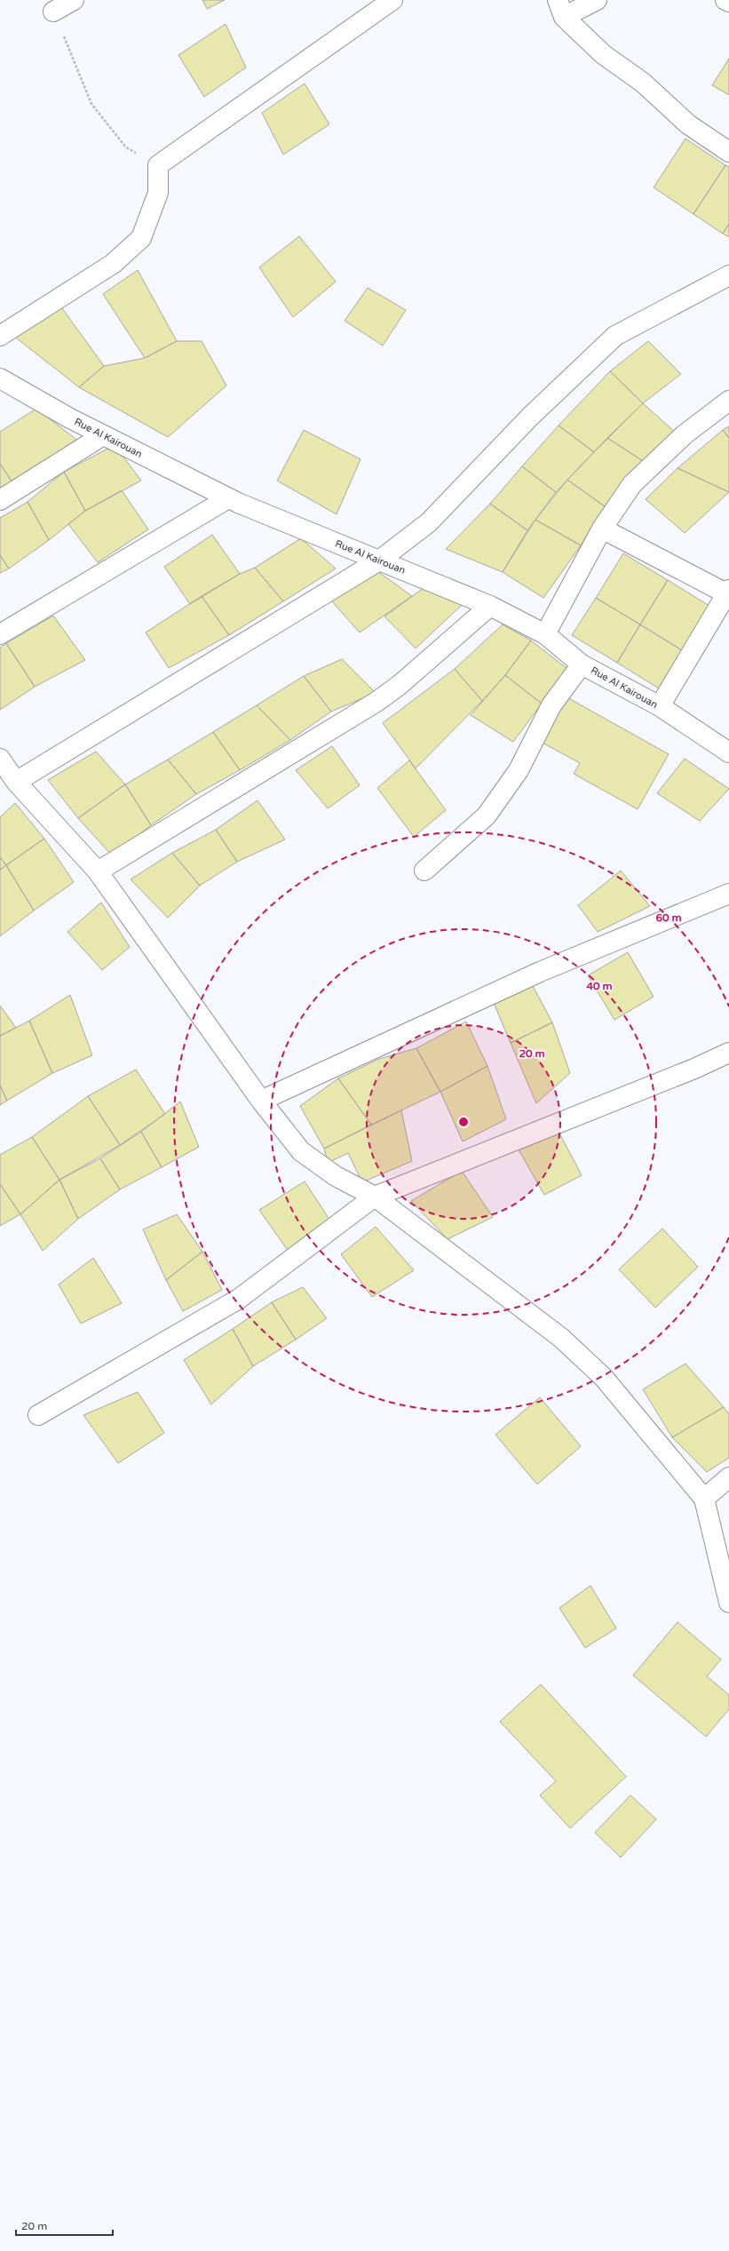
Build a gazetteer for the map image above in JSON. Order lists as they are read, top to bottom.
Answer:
{
  "streets": {
    "street": ["Rue Al Kairouan"]
  },
  "scale_bar": "20 m",
  "rings": ["60 m", "40 m", "20 m"]
}
